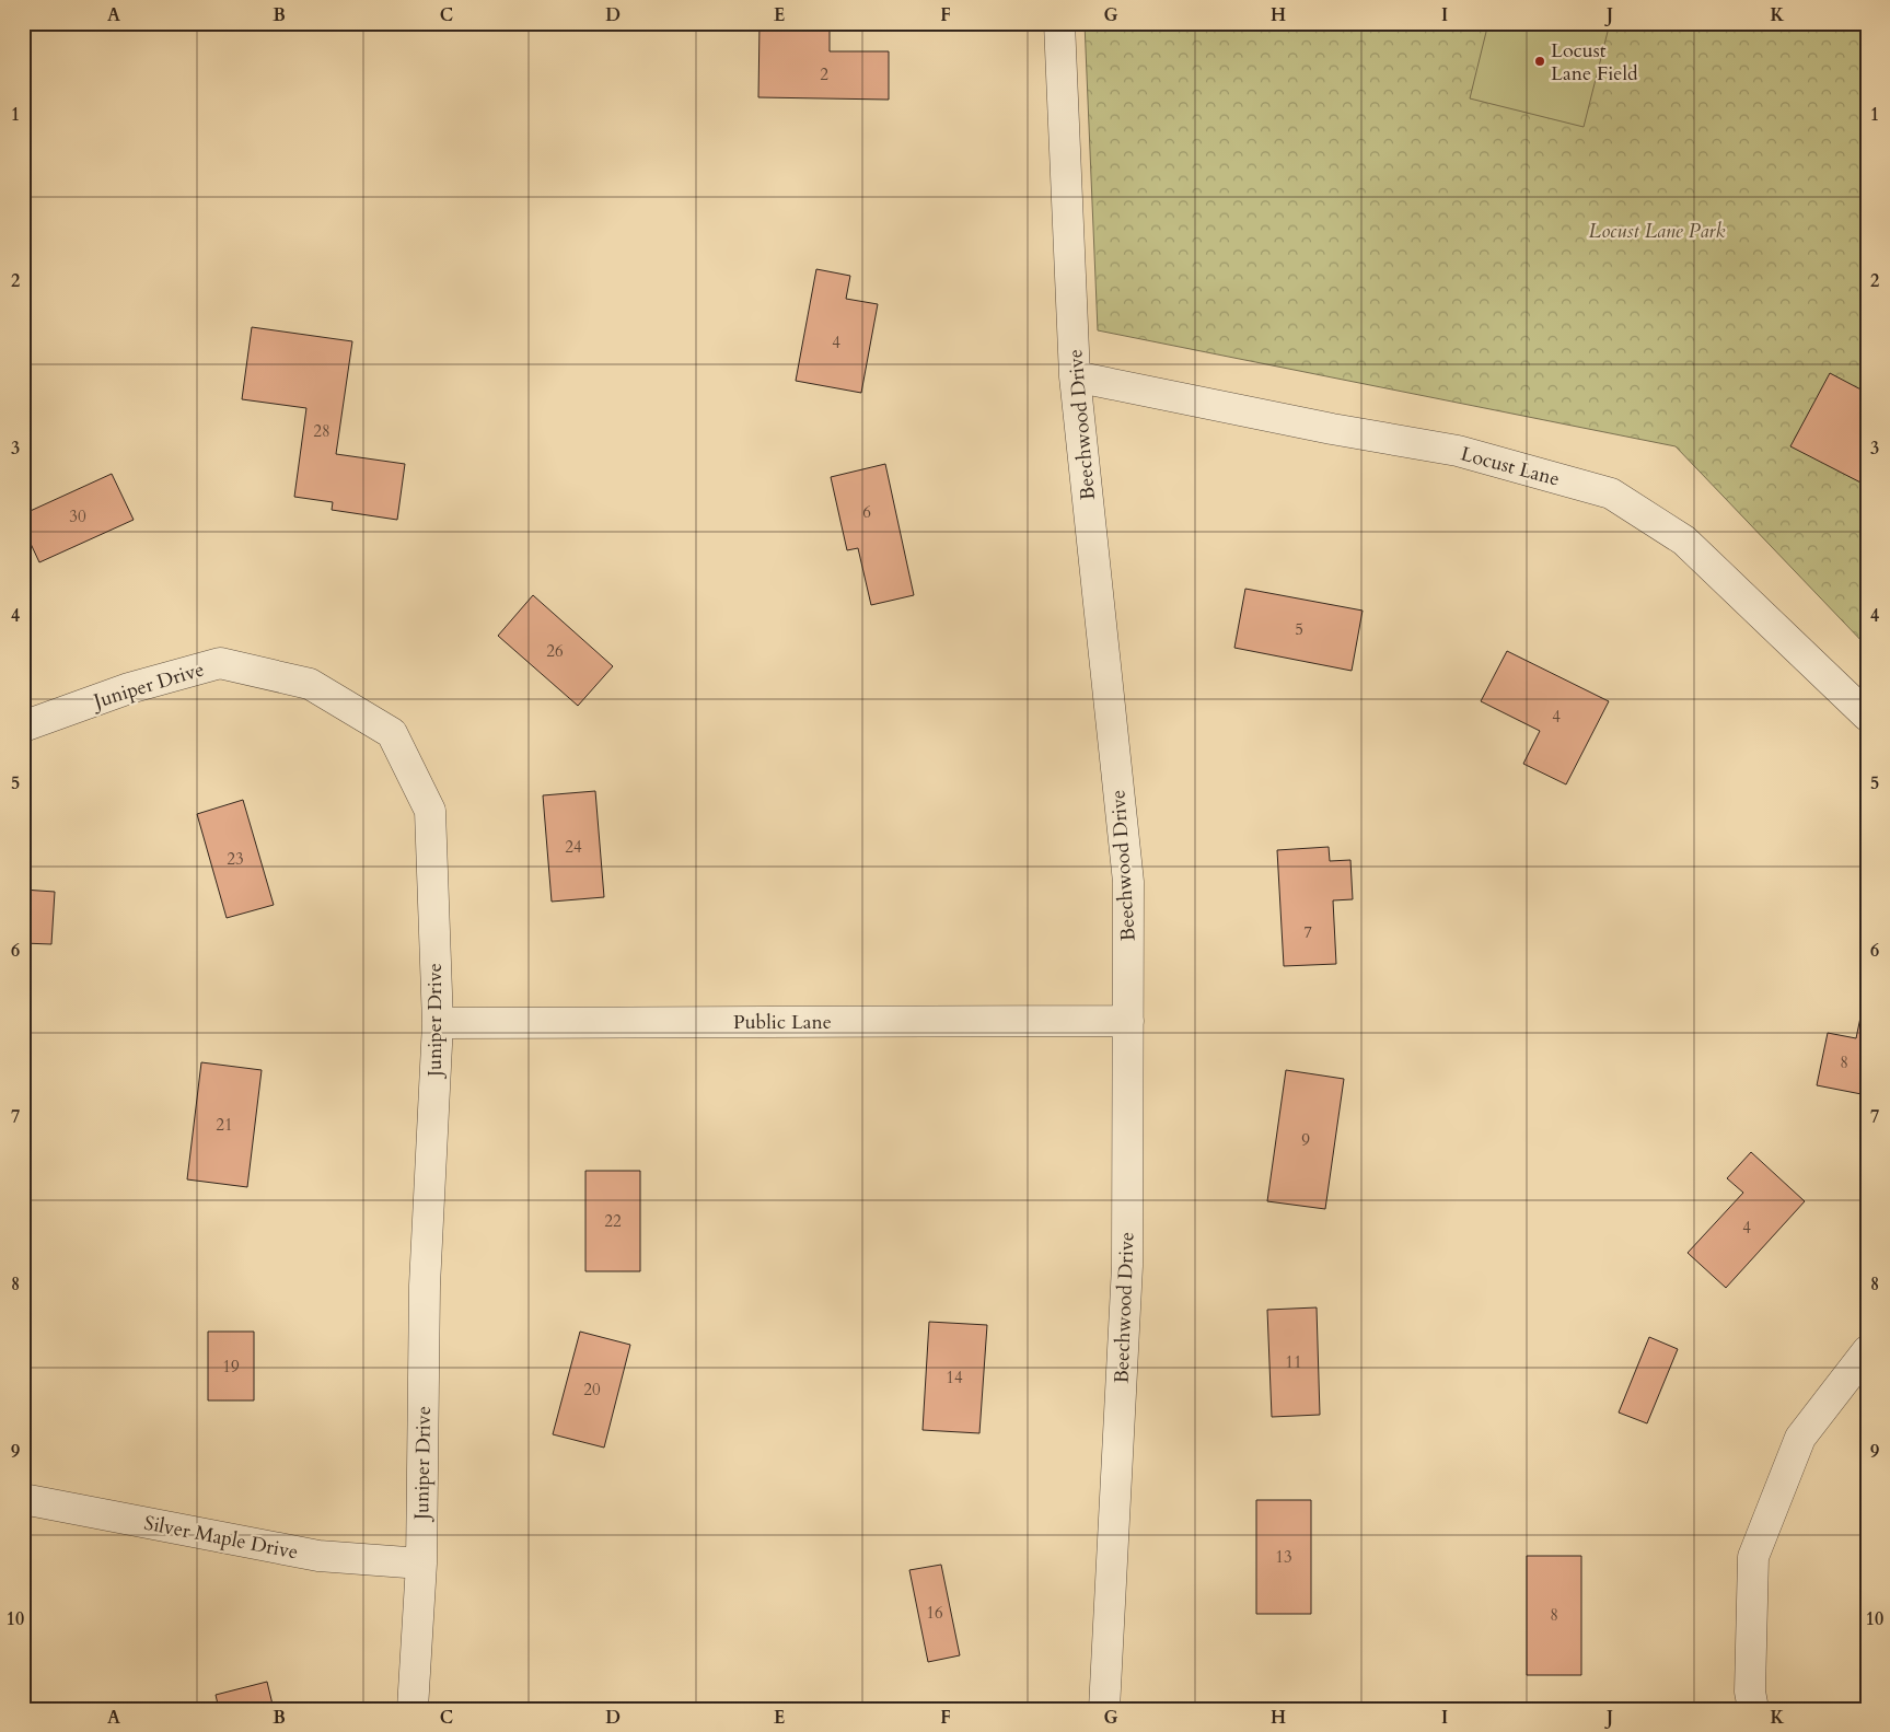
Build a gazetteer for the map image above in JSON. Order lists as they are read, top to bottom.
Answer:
{
  "streets": {
    "street": [
      "Beechwood Drive",
      "Locust Lane",
      "Juniper Drive",
      "Public Lane",
      "Silver Maple Drive"
    ]
  },
  "crossings": [
    ["Beechwood Drive", "Locust Lane"],
    ["Beechwood Drive", "Public Lane"],
    ["Juniper Drive", "Public Lane"],
    ["Juniper Drive", "Silver Maple Drive"]
  ],
  "parks": ["Locust Lane Park"],
  "places": ["Locust Lane Field"],
  "house_numbers": [
    "2",
    "4",
    "28",
    "6",
    "30",
    "5",
    "26",
    "4",
    "24",
    "23",
    "7",
    "8",
    "21",
    "9",
    "22",
    "4",
    "11",
    "19",
    "14",
    "20",
    "13",
    "16",
    "8"
  ],
  "grid": {
    "columns": [
      "A",
      "B",
      "C",
      "D",
      "E",
      "F",
      "G",
      "H",
      "I",
      "J",
      "K"
    ],
    "rows": [
      "1",
      "2",
      "3",
      "4",
      "5",
      "6",
      "7",
      "8",
      "9",
      "10"
    ]
  }
}
